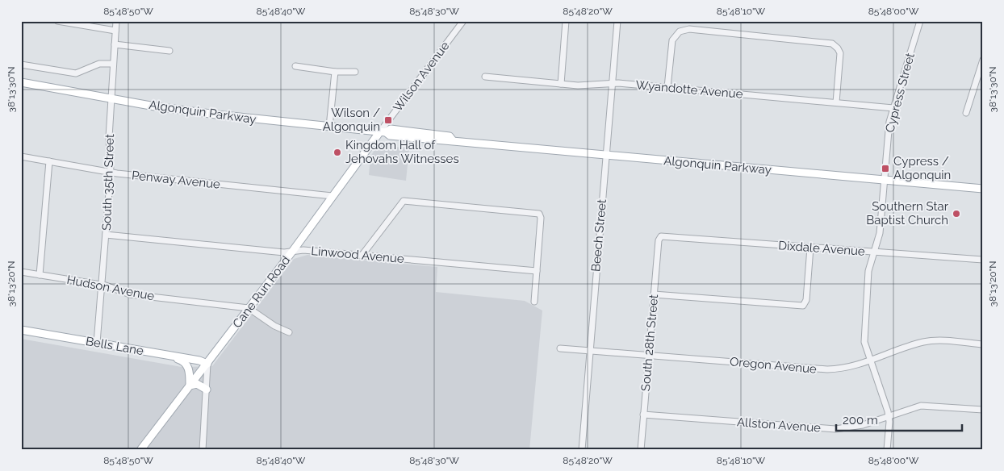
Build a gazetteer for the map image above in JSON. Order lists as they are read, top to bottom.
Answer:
{
  "streets": {
    "main road": ["Algonquin Parkway", "Cane Run Road", "Bells Lane"],
    "street": [
      "Wilson Avenue",
      "Wyandotte Avenue",
      "Cypress Street",
      "Penway Avenue",
      "South 35th Street",
      "Beech Street",
      "Dixdale Avenue",
      "Linwood Avenue",
      "Hudson Avenue",
      "South 28th Street",
      "Oregon Avenue",
      "Allston Avenue"
    ]
  },
  "crossings": [
    ["Wilson Avenue", "Algonquin Parkway"],
    ["Wilson Avenue", "Cane Run Road"],
    ["Wyandotte Avenue", "Cypress Street"],
    ["Wyandotte Avenue", "Beech Street"],
    ["Cypress Street", "Algonquin Parkway"],
    ["Cypress Street", "Dixdale Avenue"],
    ["Cypress Street", "Oregon Avenue"],
    ["Cypress Street", "Allston Avenue"],
    ["Algonquin Parkway", "South 35th Street"],
    ["Algonquin Parkway", "Beech Street"],
    ["Algonquin Parkway", "Cane Run Road"],
    ["Penway Avenue", "South 35th Street"],
    ["Penway Avenue", "Cane Run Road"],
    ["South 35th Street", "Linwood Avenue"],
    ["South 35th Street", "Hudson Avenue"],
    ["South 35th Street", "Bells Lane"],
    ["Beech Street", "Oregon Avenue"],
    ["Dixdale Avenue", "South 28th Street"],
    ["Linwood Avenue", "Cane Run Road"],
    ["Hudson Avenue", "Cane Run Road"],
    ["Cane Run Road", "Bells Lane"],
    ["South 28th Street", "Oregon Avenue"],
    ["South 28th Street", "Allston Avenue"]
  ],
  "places": {
    "transit": ["Wilson / Algonquin", "Cypress / Algonquin"],
    "other": ["Kingdom Hall of Jehovahs Witnesses", "Southern Star Baptist Church"]
  },
  "scale_bar": "200 m",
  "coordinates": [
    "85°48'50\"W",
    "85°48'40\"W",
    "85°48'30\"W",
    "85°48'20\"W",
    "85°48'10\"W",
    "85°48'00\"W",
    "38°13'30\"N",
    "38°13'20\"N"
  ]
}
